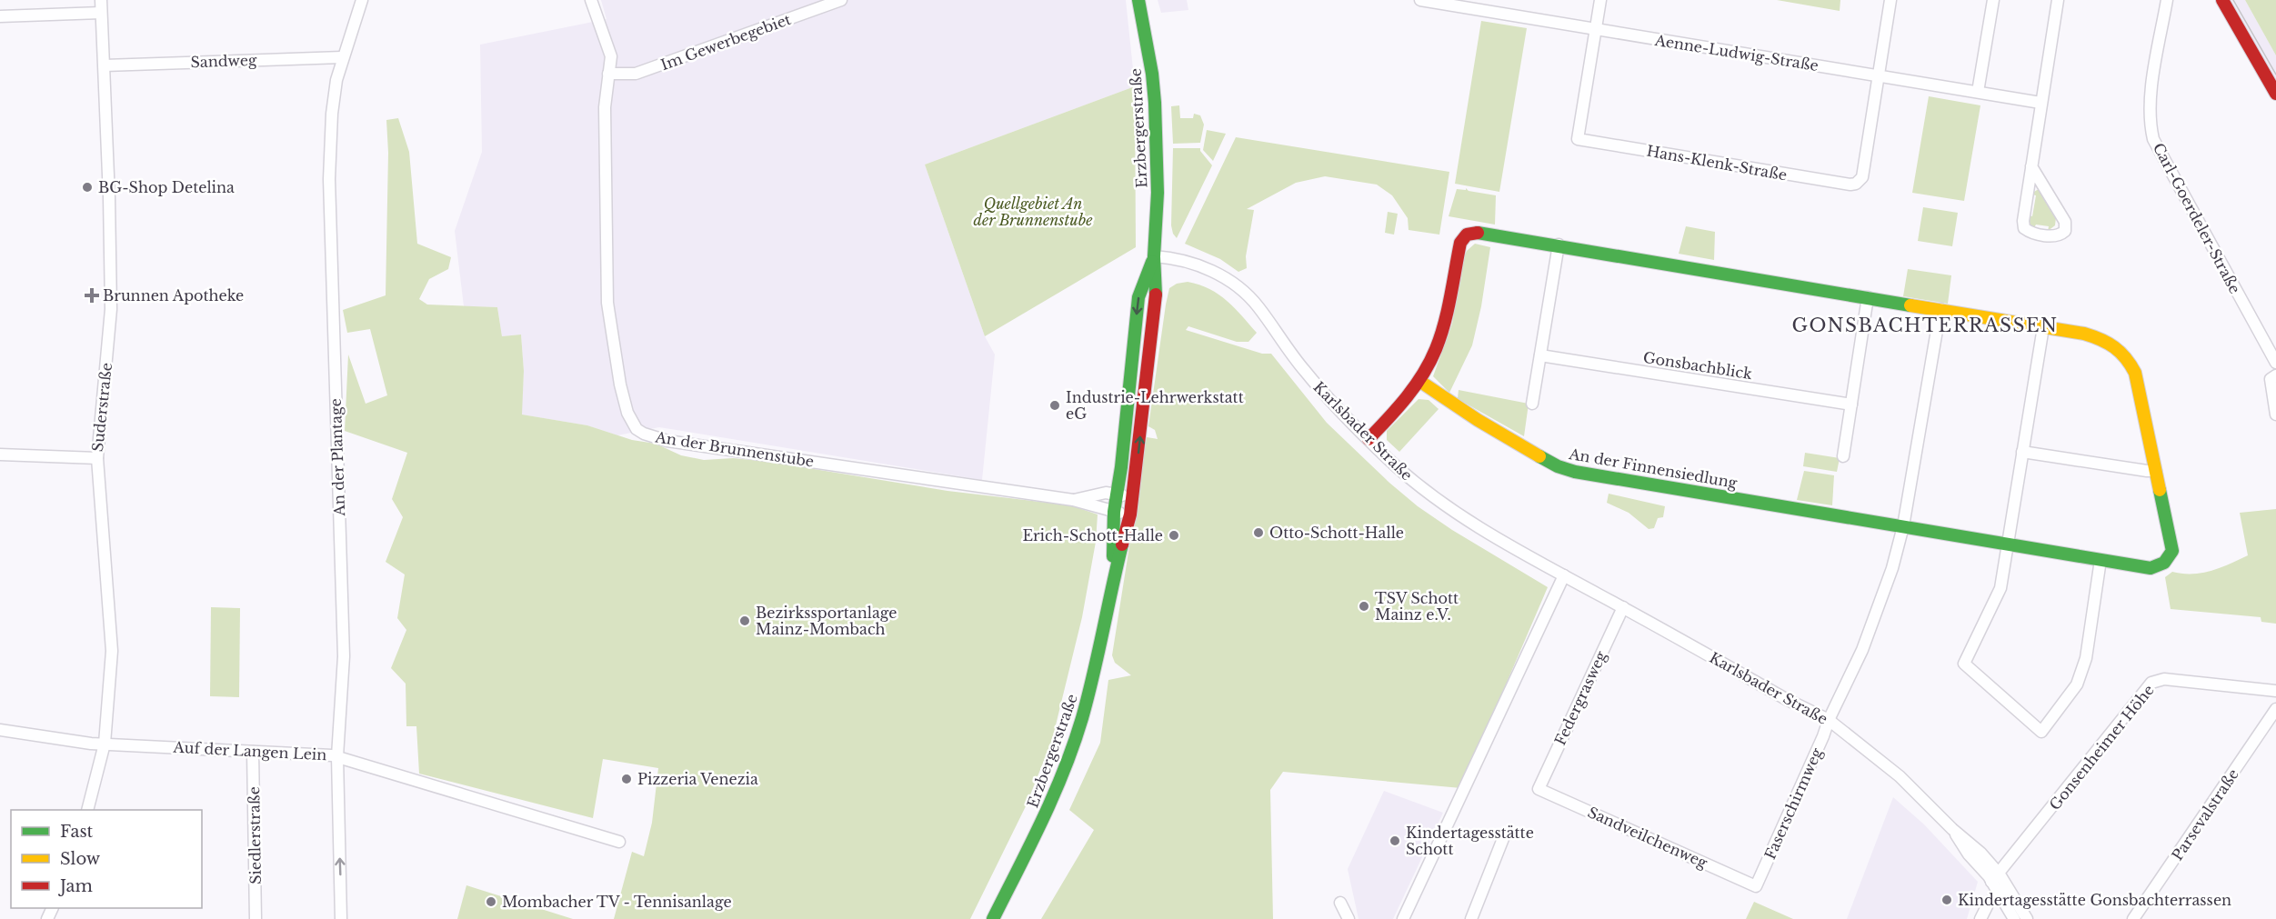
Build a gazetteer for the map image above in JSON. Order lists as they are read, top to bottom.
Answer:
{
  "streets": {
    "street": [
      "Im Gewerbegebiet",
      "Aenne-Ludwig-Straße",
      "Sandweg",
      "Erzbergerstraße",
      "Hans-Klenk-Straße",
      "Carl-Goerdeler-Straße",
      "Gonsbachblick",
      "Suderstraße",
      "Karlsbader Straße",
      "An der Brunnenstube",
      "An der Plantage",
      "An der Finnensiedlung",
      "Federgrasweg",
      "Gonsenheimer Höhe",
      "Auf der Langen Lein",
      "Faserschirmweg",
      "Parsevalstraße",
      "Siedlerstraße",
      "Sandveilchenweg"
    ]
  },
  "crossings": [
    ["Im Gewerbegebiet", "An der Brunnenstube"],
    ["Aenne-Ludwig-Straße", "Hans-Klenk-Straße"],
    ["Sandweg", "Suderstraße"],
    ["Sandweg", "An der Plantage"],
    ["Erzbergerstraße", "Karlsbader Straße"],
    ["Erzbergerstraße", "An der Brunnenstube"],
    ["Suderstraße", "Auf der Langen Lein"],
    ["Karlsbader Straße", "Federgrasweg"],
    ["Karlsbader Straße", "Gonsenheimer Höhe"],
    ["Karlsbader Straße", "Faserschirmweg"],
    ["An der Plantage", "Auf der Langen Lein"],
    ["An der Finnensiedlung", "Faserschirmweg"],
    ["Federgrasweg", "Sandveilchenweg"],
    ["Auf der Langen Lein", "Siedlerstraße"],
    ["Faserschirmweg", "Sandveilchenweg"]
  ],
  "districts": ["GONSBACHTERRASSEN"],
  "parks": ["Quellgebiet An der Brunnenstube"],
  "places": {
    "other": [
      "BG-Shop Detelina",
      "Industrie-Lehrwerkstatt eG",
      "Otto-Schott-Halle",
      "Erich-Schott-Halle",
      "TSV Schott Mainz e.V.",
      "Bezirkssportanlage Mainz-Mombach",
      "Pizzeria Venezia",
      "Kindertagesstätte Schott",
      "Kindertagesstätte Gonsbachterrassen",
      "Mombacher TV - Tennisanlage"
    ],
    "health": ["Brunnen Apotheke"]
  },
  "legend": ["Fast", "Slow", "Jam"]
}
